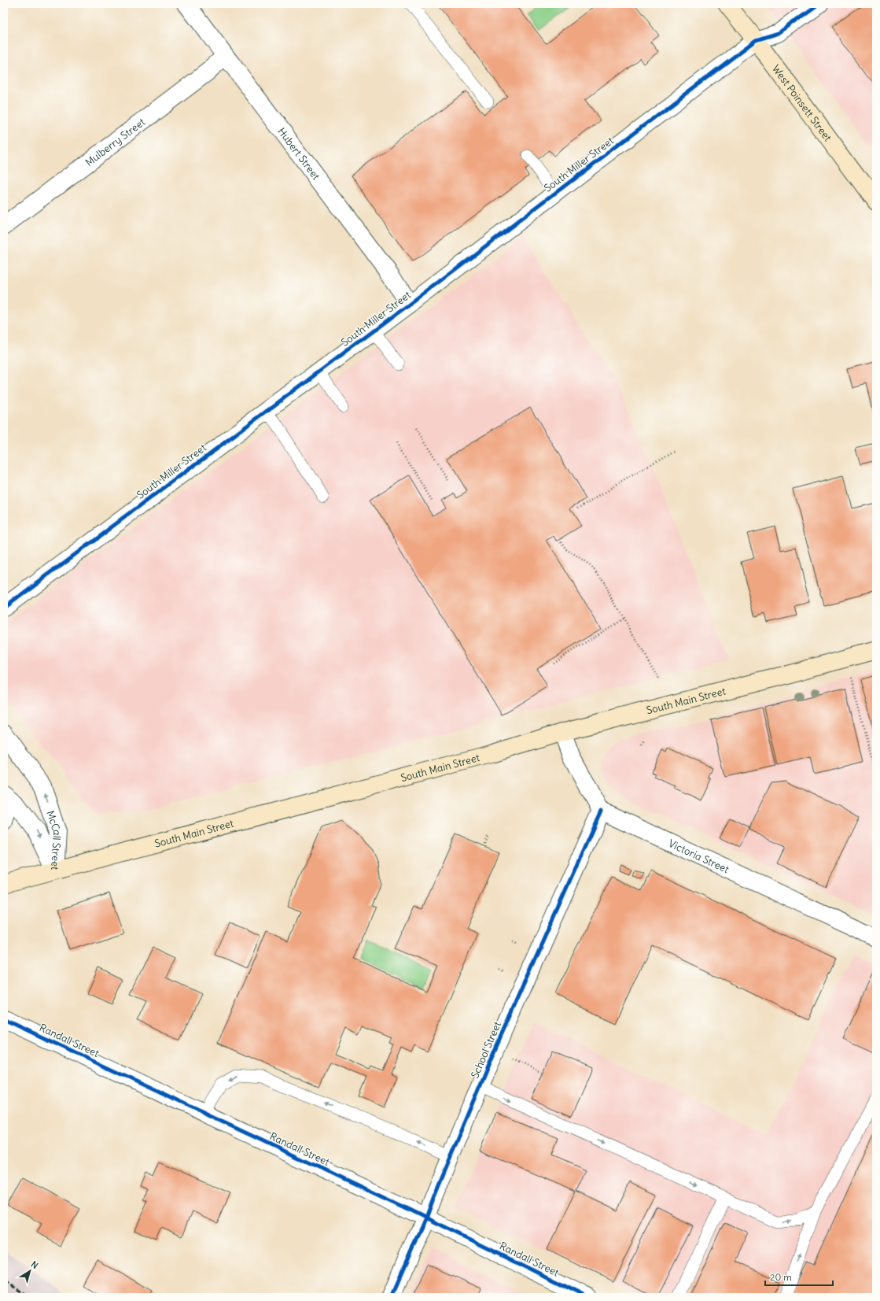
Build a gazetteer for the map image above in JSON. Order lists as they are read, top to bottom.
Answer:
{
  "streets": {
    "main road": ["West Poinsett Street", "South Main Street"],
    "street": [
      "Mulberry Street",
      "Hubert Street",
      "South Miller Street",
      "McCall Street",
      "Victoria Street",
      "Randall Street",
      "School Street"
    ]
  },
  "crossings": [
    ["West Poinsett Street", "South Miller Street"],
    ["Mulberry Street", "Hubert Street"],
    ["Hubert Street", "South Miller Street"],
    ["South Main Street", "McCall Street"],
    ["Victoria Street", "School Street"],
    ["Randall Street", "School Street"]
  ],
  "scale_bar": "20 m",
  "north": "top right"
}
